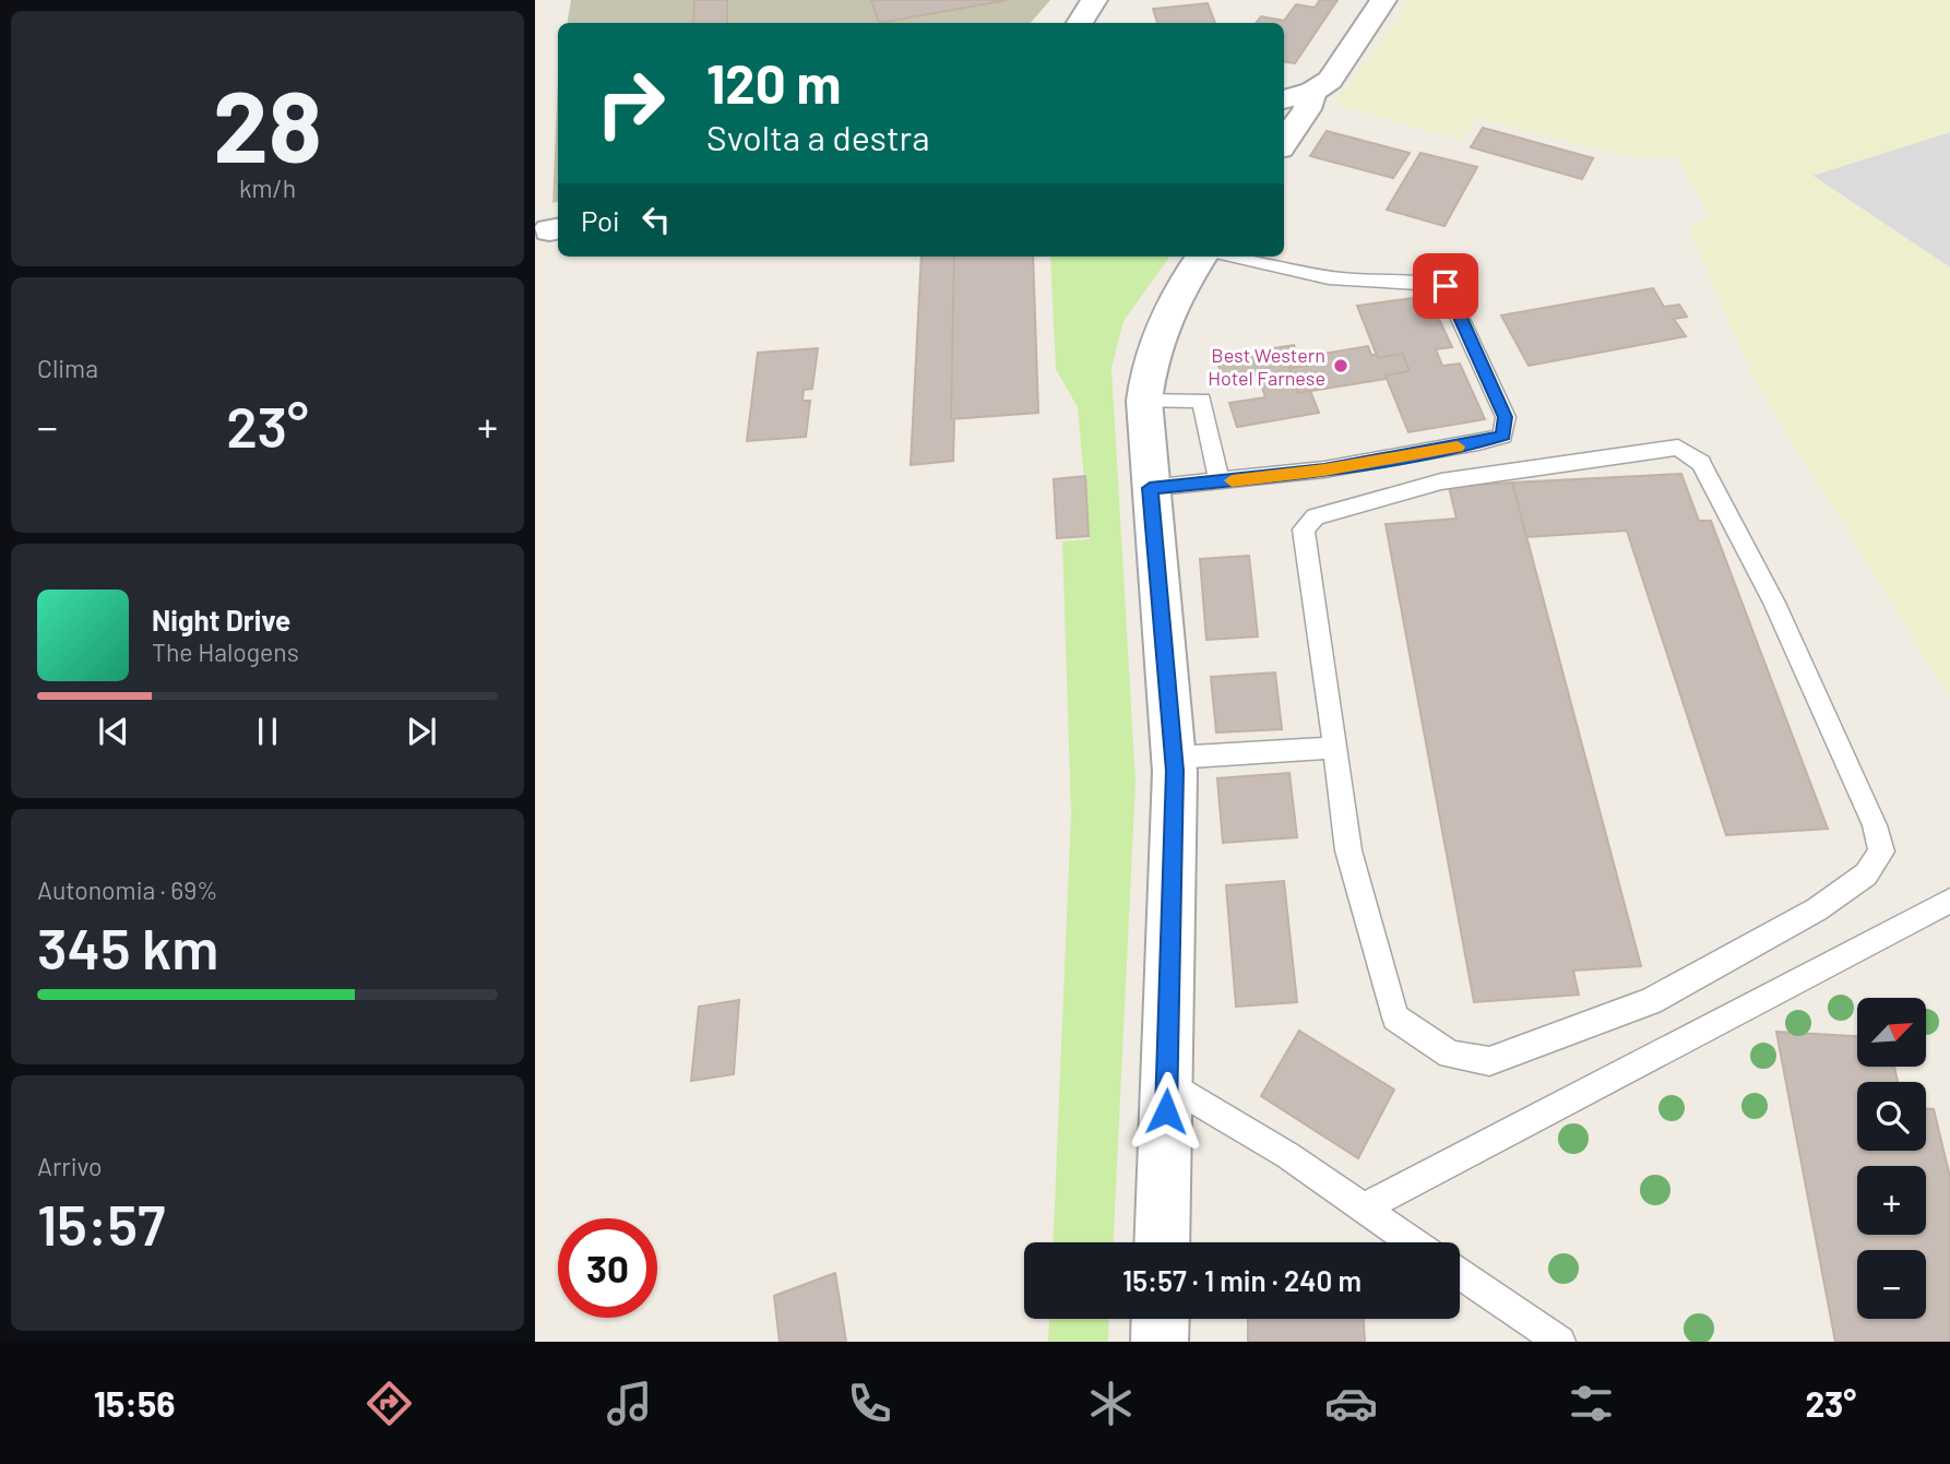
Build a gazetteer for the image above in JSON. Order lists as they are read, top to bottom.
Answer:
{
  "places": ["Best Western Hotel Farnese"],
  "north": "top right",
  "page": {
    "tile": [
      ["28", "km/h"],
      "Clima",
      ["Autonomia · 69%", "345 km"],
      ["Arrivo", "15:57"]
    ],
    "turn": ["120 m", "Svolta a destra"],
    "then": "Poi",
    "heat": ["−", "23°", "+"],
    "song": ["Night Drive", "The Halogens"],
    "map_buttons": ["+", "−"],
    "limit": "30",
    "trip": "15:57 · 1 min · 240 m",
    "tabs": ["15:56", "23°"]
  }
}
